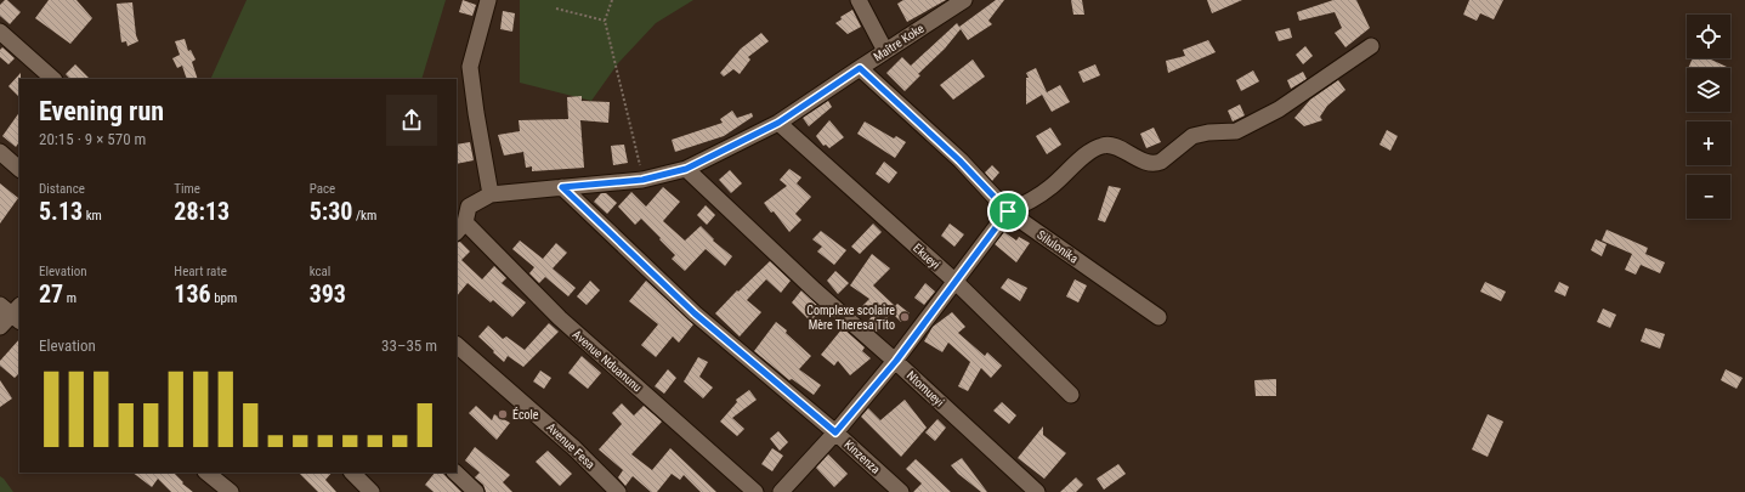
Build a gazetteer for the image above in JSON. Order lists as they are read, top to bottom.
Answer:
{
  "streets": {
    "street": [
      "Maître Koke",
      "Silulonika",
      "Ekueyi",
      "Avenue Nduanunu",
      "Ntomueyi",
      "Avenue Fesa",
      "Kinzenza"
    ]
  },
  "crossings": [
    ["Maître Koke", "Silulonika"],
    ["Maître Koke", "Ekueyi"],
    ["Maître Koke", "Avenue Nduanunu"],
    ["Maître Koke", "Ntomueyi"],
    ["Maître Koke", "Kinzenza"]
  ],
  "places": ["Complexe scolaire Mère Theresa Tito", "École"],
  "page": {
    "map_buttons": ["+", "−"],
    "heading": ["Evening run", "20:15 · 9 × 570 m"],
    "stats": [
      ["Distance", "5.13 km"],
      ["Time", "28:13"],
      ["Pace", "5:30 /km"],
      ["Elevation", "27 m"],
      ["Heart rate", "136 bpm"],
      ["kcal", "393"]
    ],
    "chart": ["Elevation", "33–35 m"]
  }
}
